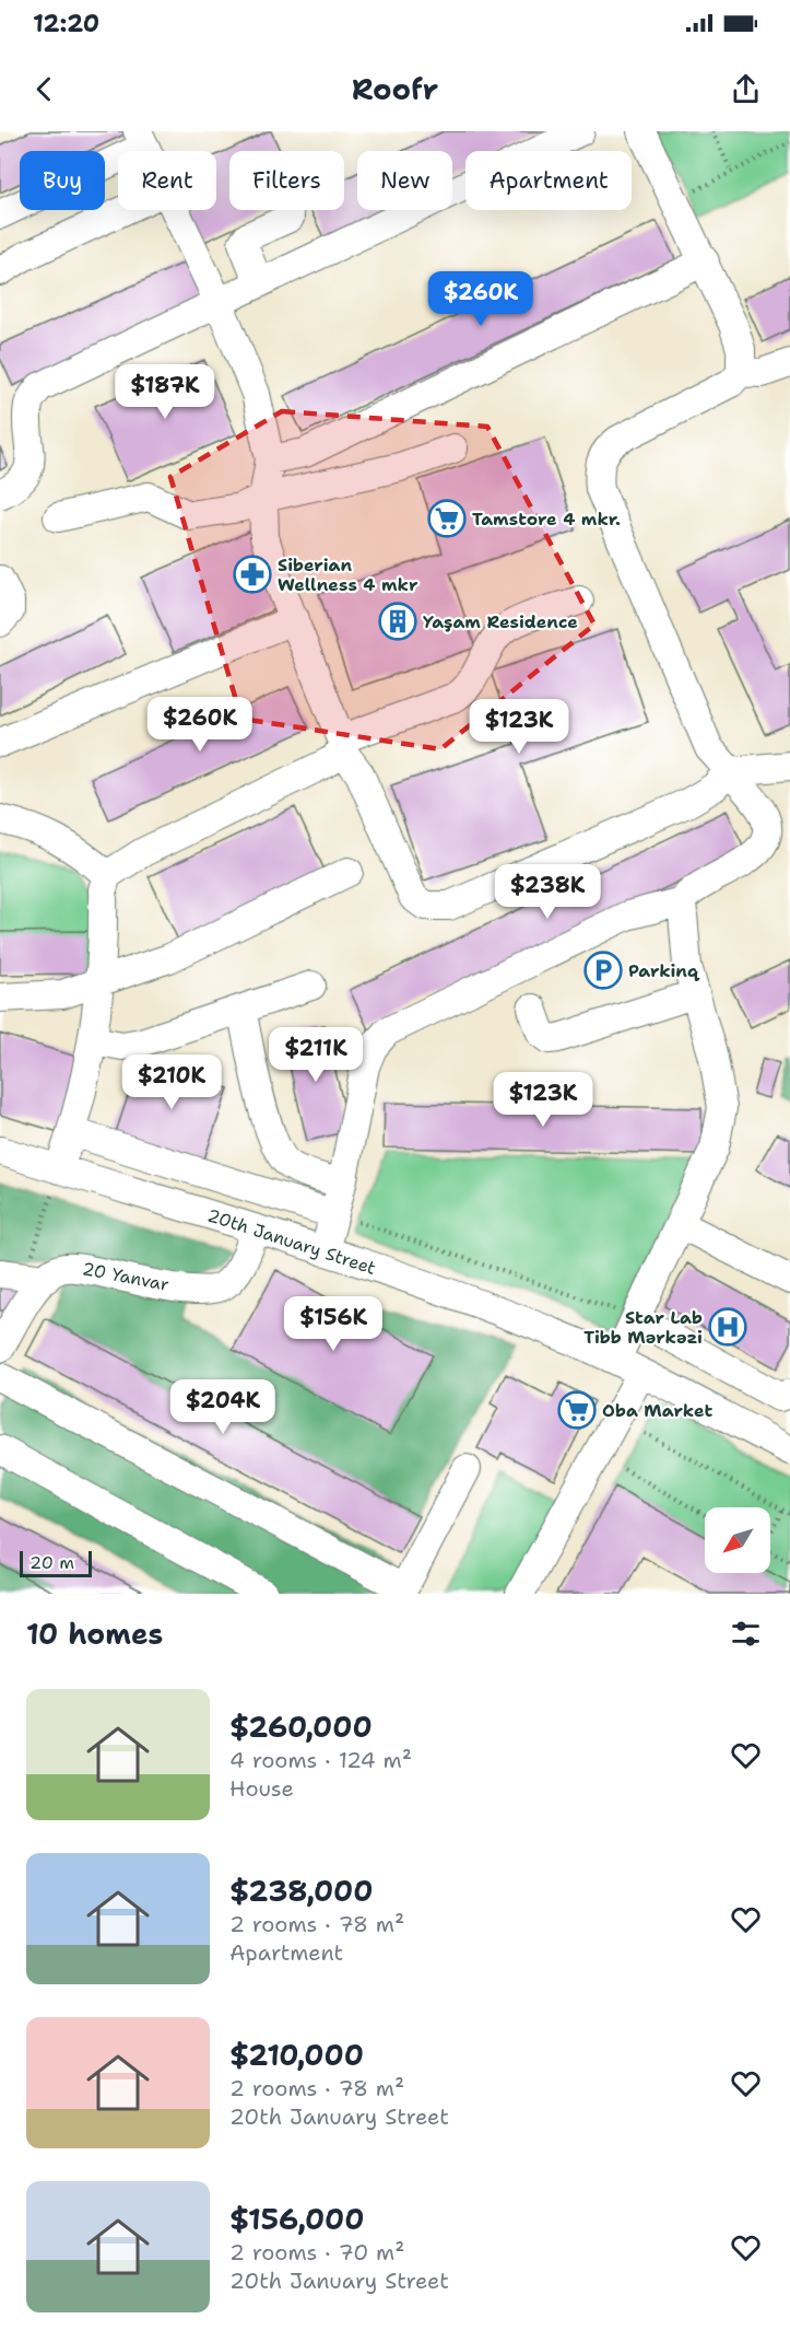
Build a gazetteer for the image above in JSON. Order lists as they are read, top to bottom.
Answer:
{
  "streets": {
    "street": ["20th January Street", "20 Yanvar"]
  },
  "crossings": [
    ["20th January Street", "20 Yanvar"]
  ],
  "places": {
    "supermarket": ["Tamstore 4 mkr.", "Oba Market"],
    "pharmacy": ["Siberian Wellness 4 mkr"],
    "building": ["Yaşam Residence"],
    "parking": ["Parkinq"],
    "hospital": ["Star Lab Tibb Mәrkәzi"]
  },
  "scale_bar": "20 m",
  "north": "bottom left",
  "page": {
    "status": "12:20",
    "header": "Roofr",
    "chip": [
      "Buy",
      "Rent",
      "Filters",
      "New",
      "Apartment"
    ],
    "price": [
      "$260K",
      "$187K",
      "$260K",
      "$123K",
      "$238K",
      "$211K",
      "$210K",
      "$123K",
      "$156K",
      "$204K"
    ],
    "scale": "20 m",
    "heading": "10 homes",
    "list": [
      {
        "name": "$260,000",
        "note": "4 rooms · 124 m² · House"
      },
      {
        "name": "$238,000",
        "note": "2 rooms · 78 m² · Apartment"
      },
      {
        "name": "$210,000",
        "note": "2 rooms · 78 m² · 20th January Street"
      },
      {
        "name": "$156,000",
        "note": "2 rooms · 70 m² · 20th January Street"
      }
    ]
  }
}
